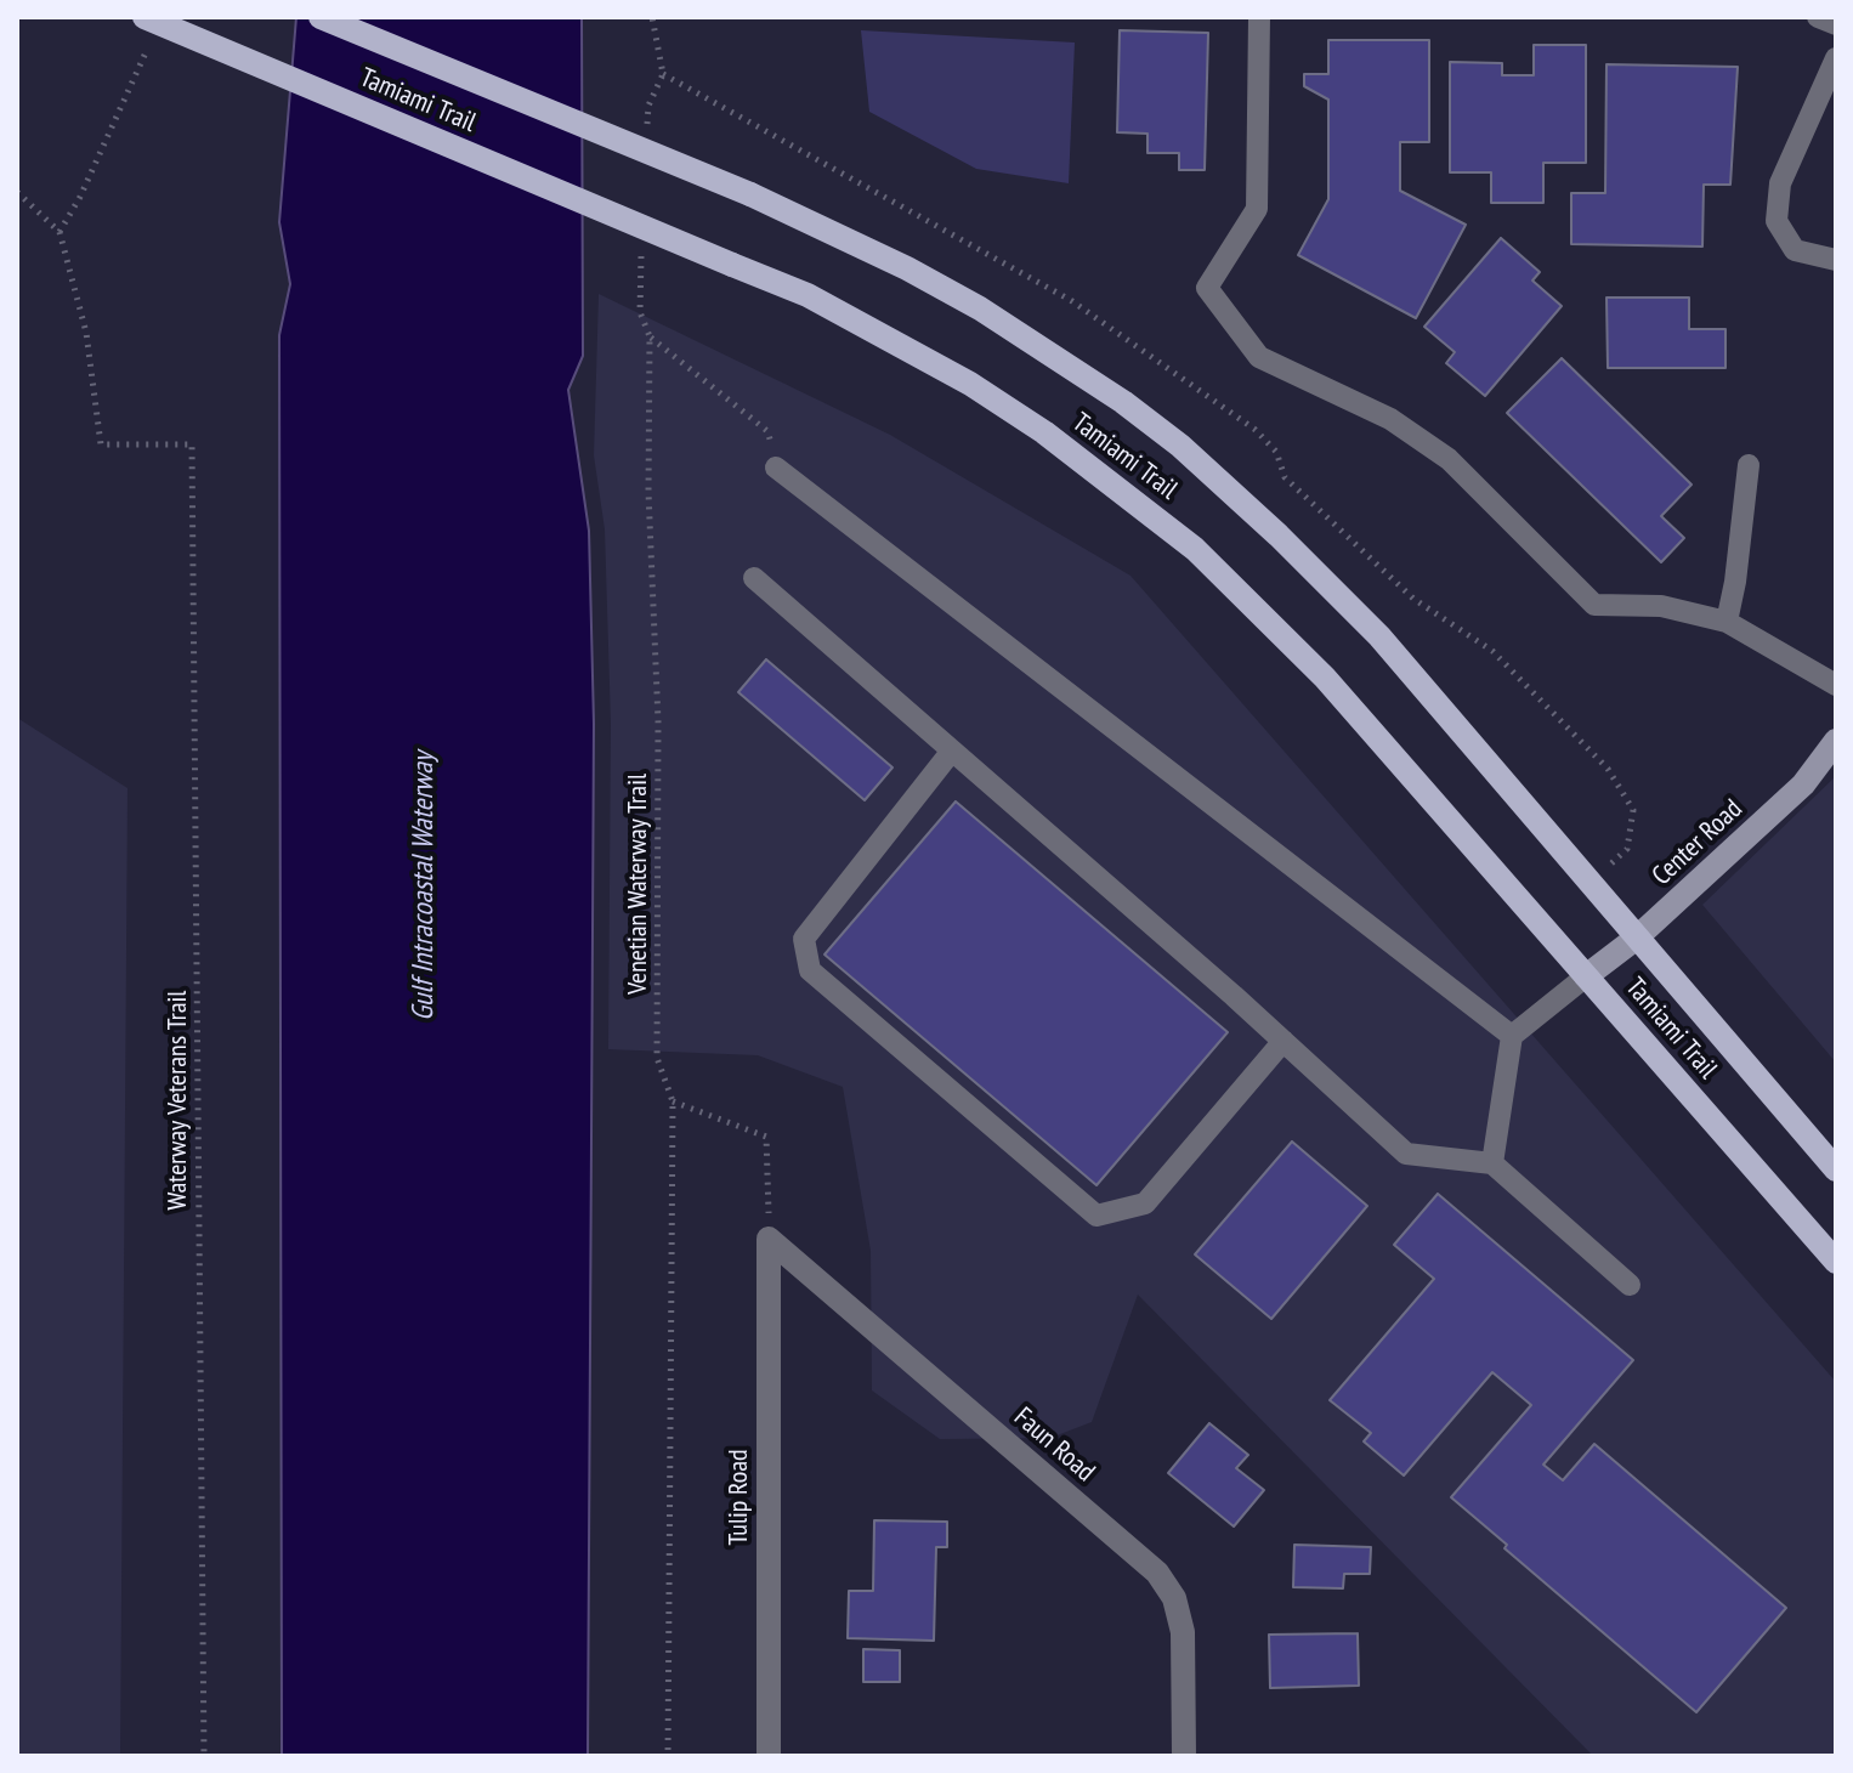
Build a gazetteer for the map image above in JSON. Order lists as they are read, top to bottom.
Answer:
{
  "streets": {
    "main road": ["Tamiami Trail"],
    "street": ["Center Road", "Faun Road", "Tulip Road"],
    "path": ["Venetian Waterway Trail", "Waterway Veterans Trail"]
  },
  "crossings": [
    ["Tamiami Trail", "Center Road"],
    ["Faun Road", "Tulip Road"]
  ],
  "water": ["Gulf Intracoastal Waterway"]
}
